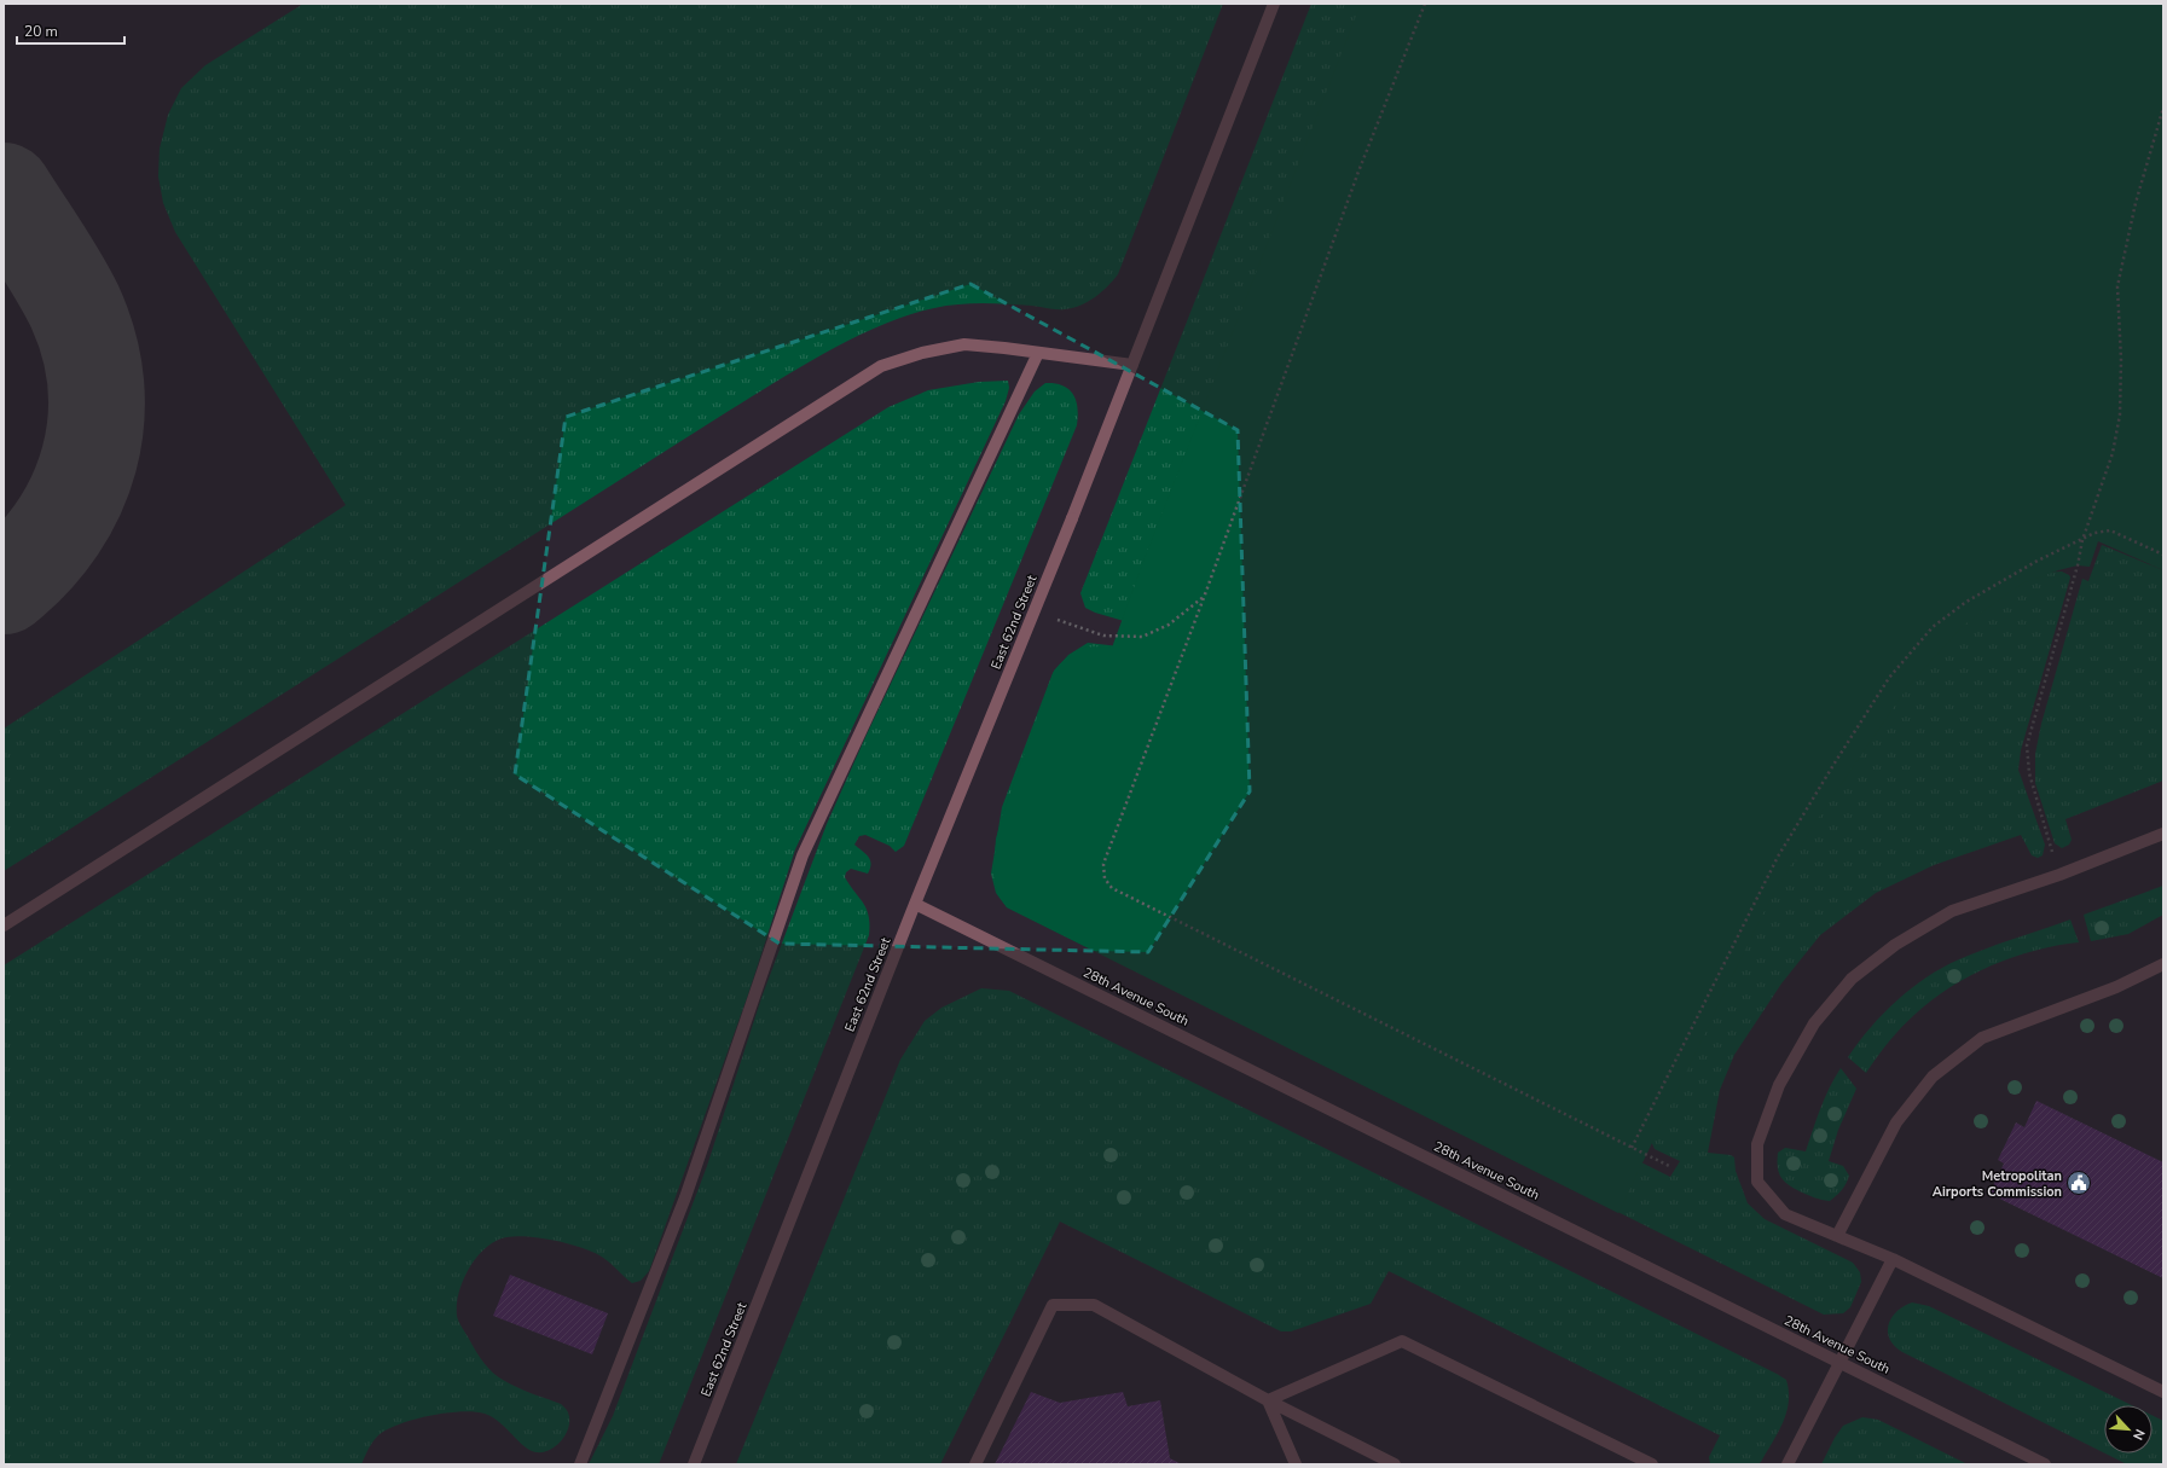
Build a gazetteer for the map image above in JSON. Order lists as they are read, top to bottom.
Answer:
{
  "streets": {
    "street": ["East 62nd Street", "28th Avenue South"]
  },
  "crossings": [
    ["East 62nd Street", "28th Avenue South"]
  ],
  "places": {
    "public building": ["Metropolitan Airports Commission"]
  },
  "scale_bar": "20 m",
  "north": "bottom right"
}
